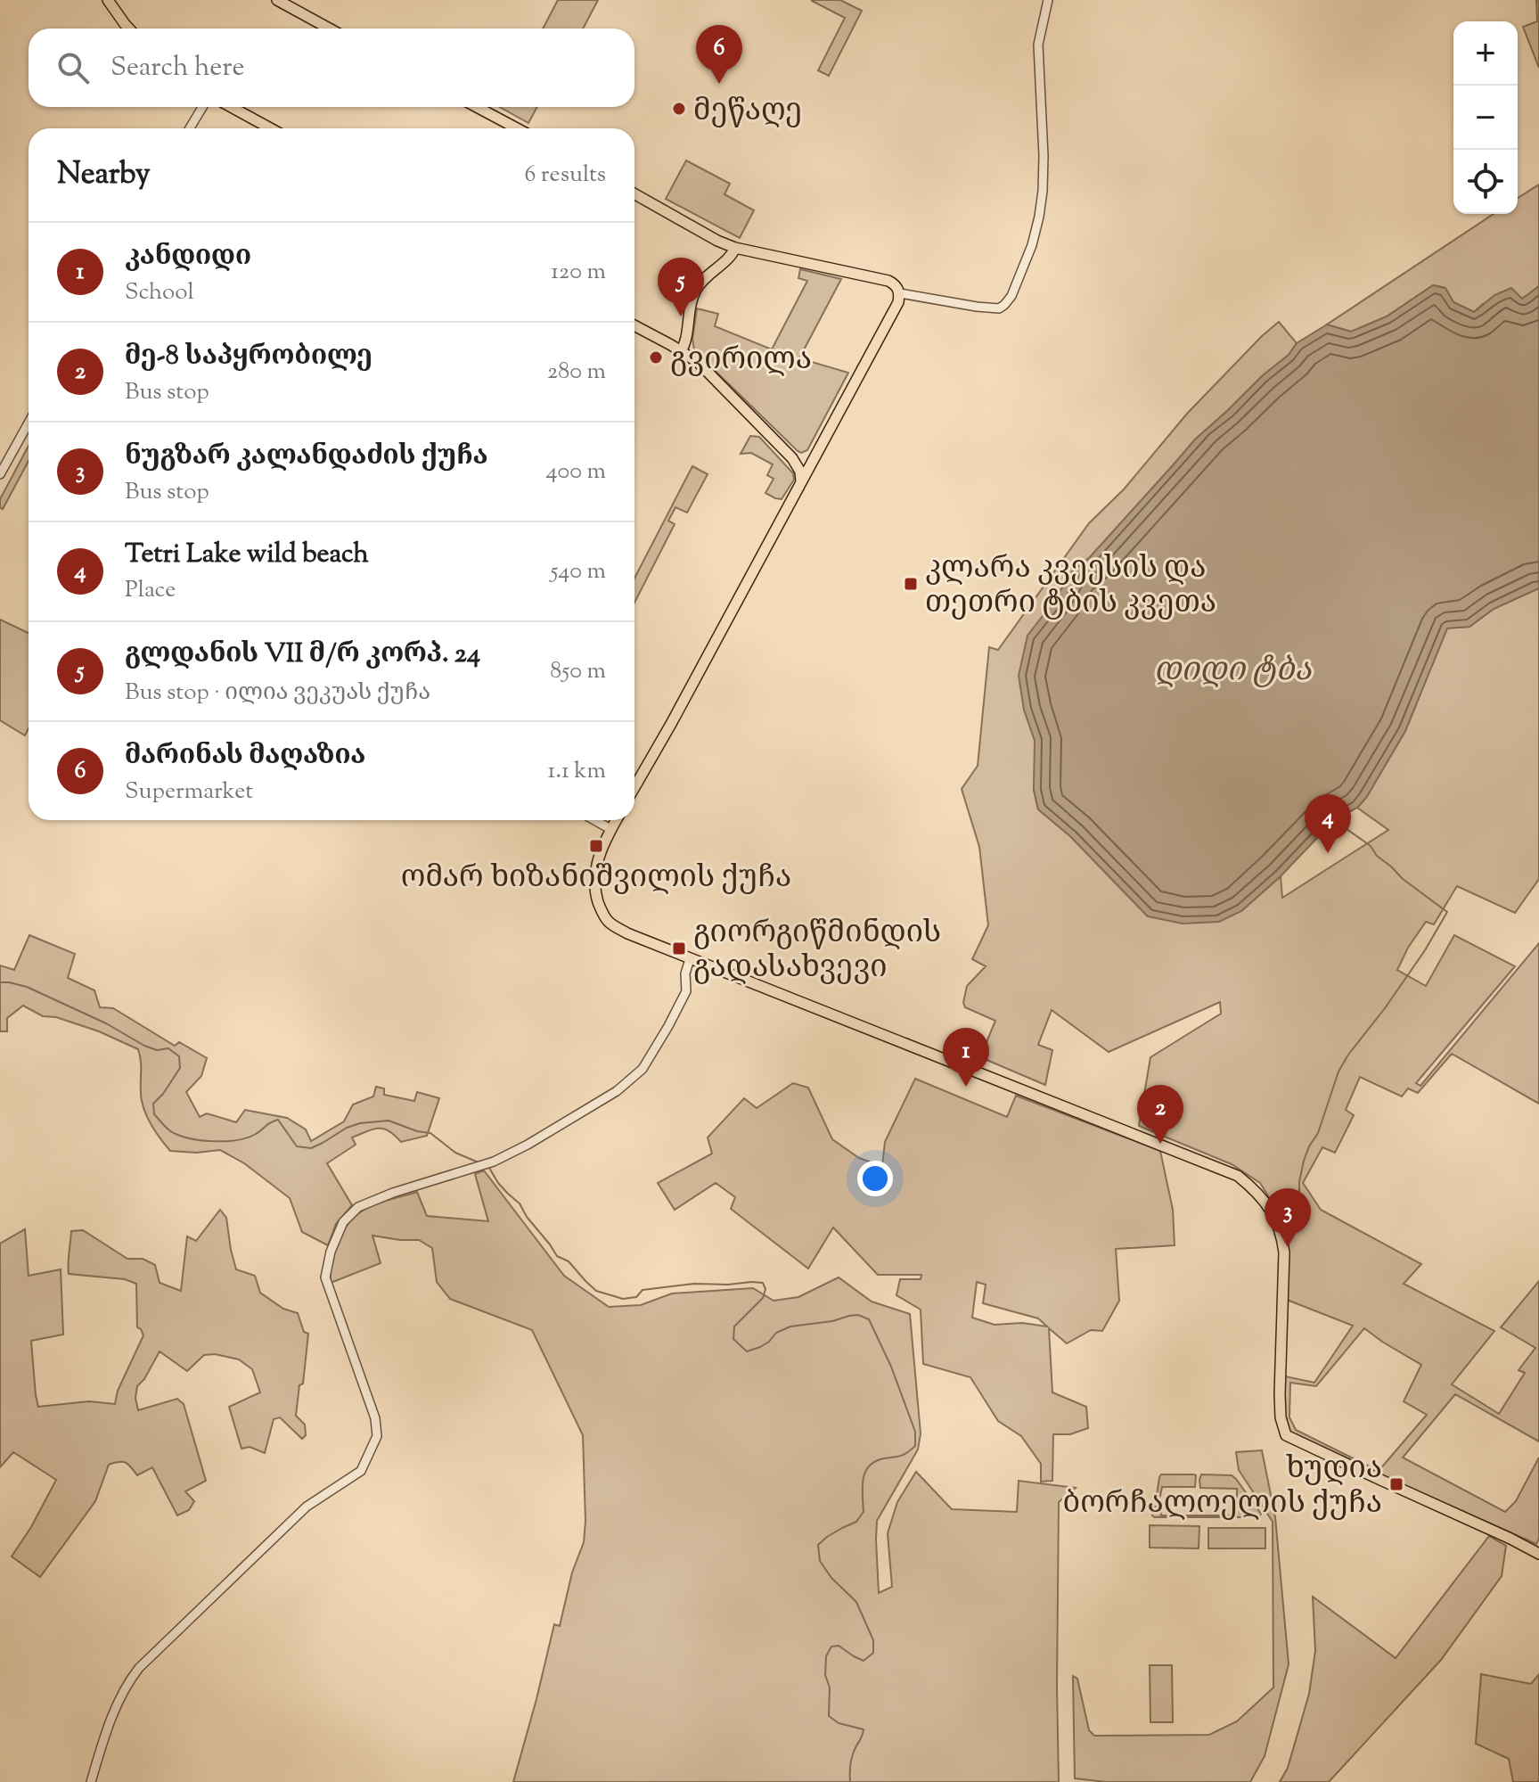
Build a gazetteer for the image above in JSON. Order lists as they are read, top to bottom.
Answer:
{
  "water": ["დიდი ტბა"],
  "places": {
    "other": ["მეწაღე", "გვირილა"],
    "transit": [
      "კლარა კვეესის და თეთრი ტბის კვეთა",
      "ომარ ხიზანიშვილის ქუჩა",
      "გიორგიწმინდის გადასახვევი",
      "ხუდია ბორჩალოელის ქუჩა"
    ]
  },
  "page": {
    "map_buttons": ["+", "−"],
    "pins": [
      "6",
      "5",
      "4",
      "1",
      "2",
      "3"
    ],
    "search": "Search here",
    "heading": ["Nearby", "6 results"],
    "list": [
      {
        "mark": "1",
        "name": "კანდიდი",
        "note": "School",
        "value": "120 m"
      },
      {
        "mark": "2",
        "name": "მე-8 საპყრობილე",
        "note": "Bus stop",
        "value": "280 m"
      },
      {
        "mark": "3",
        "name": "ნუგზარ კალანდაძის ქუჩა",
        "note": "Bus stop",
        "value": "400 m"
      },
      {
        "mark": "4",
        "name": "Tetri Lake wild beach",
        "note": "Place",
        "value": "540 m"
      },
      {
        "mark": "5",
        "name": "გლდანის VII მ/რ კორპ. 24",
        "note": "Bus stop · ილია ვეკუას ქუჩა",
        "value": "850 m"
      },
      {
        "mark": "6",
        "name": "მარინას მაღაზია",
        "note": "Supermarket",
        "value": "1.1 km"
      }
    ]
  }
}
